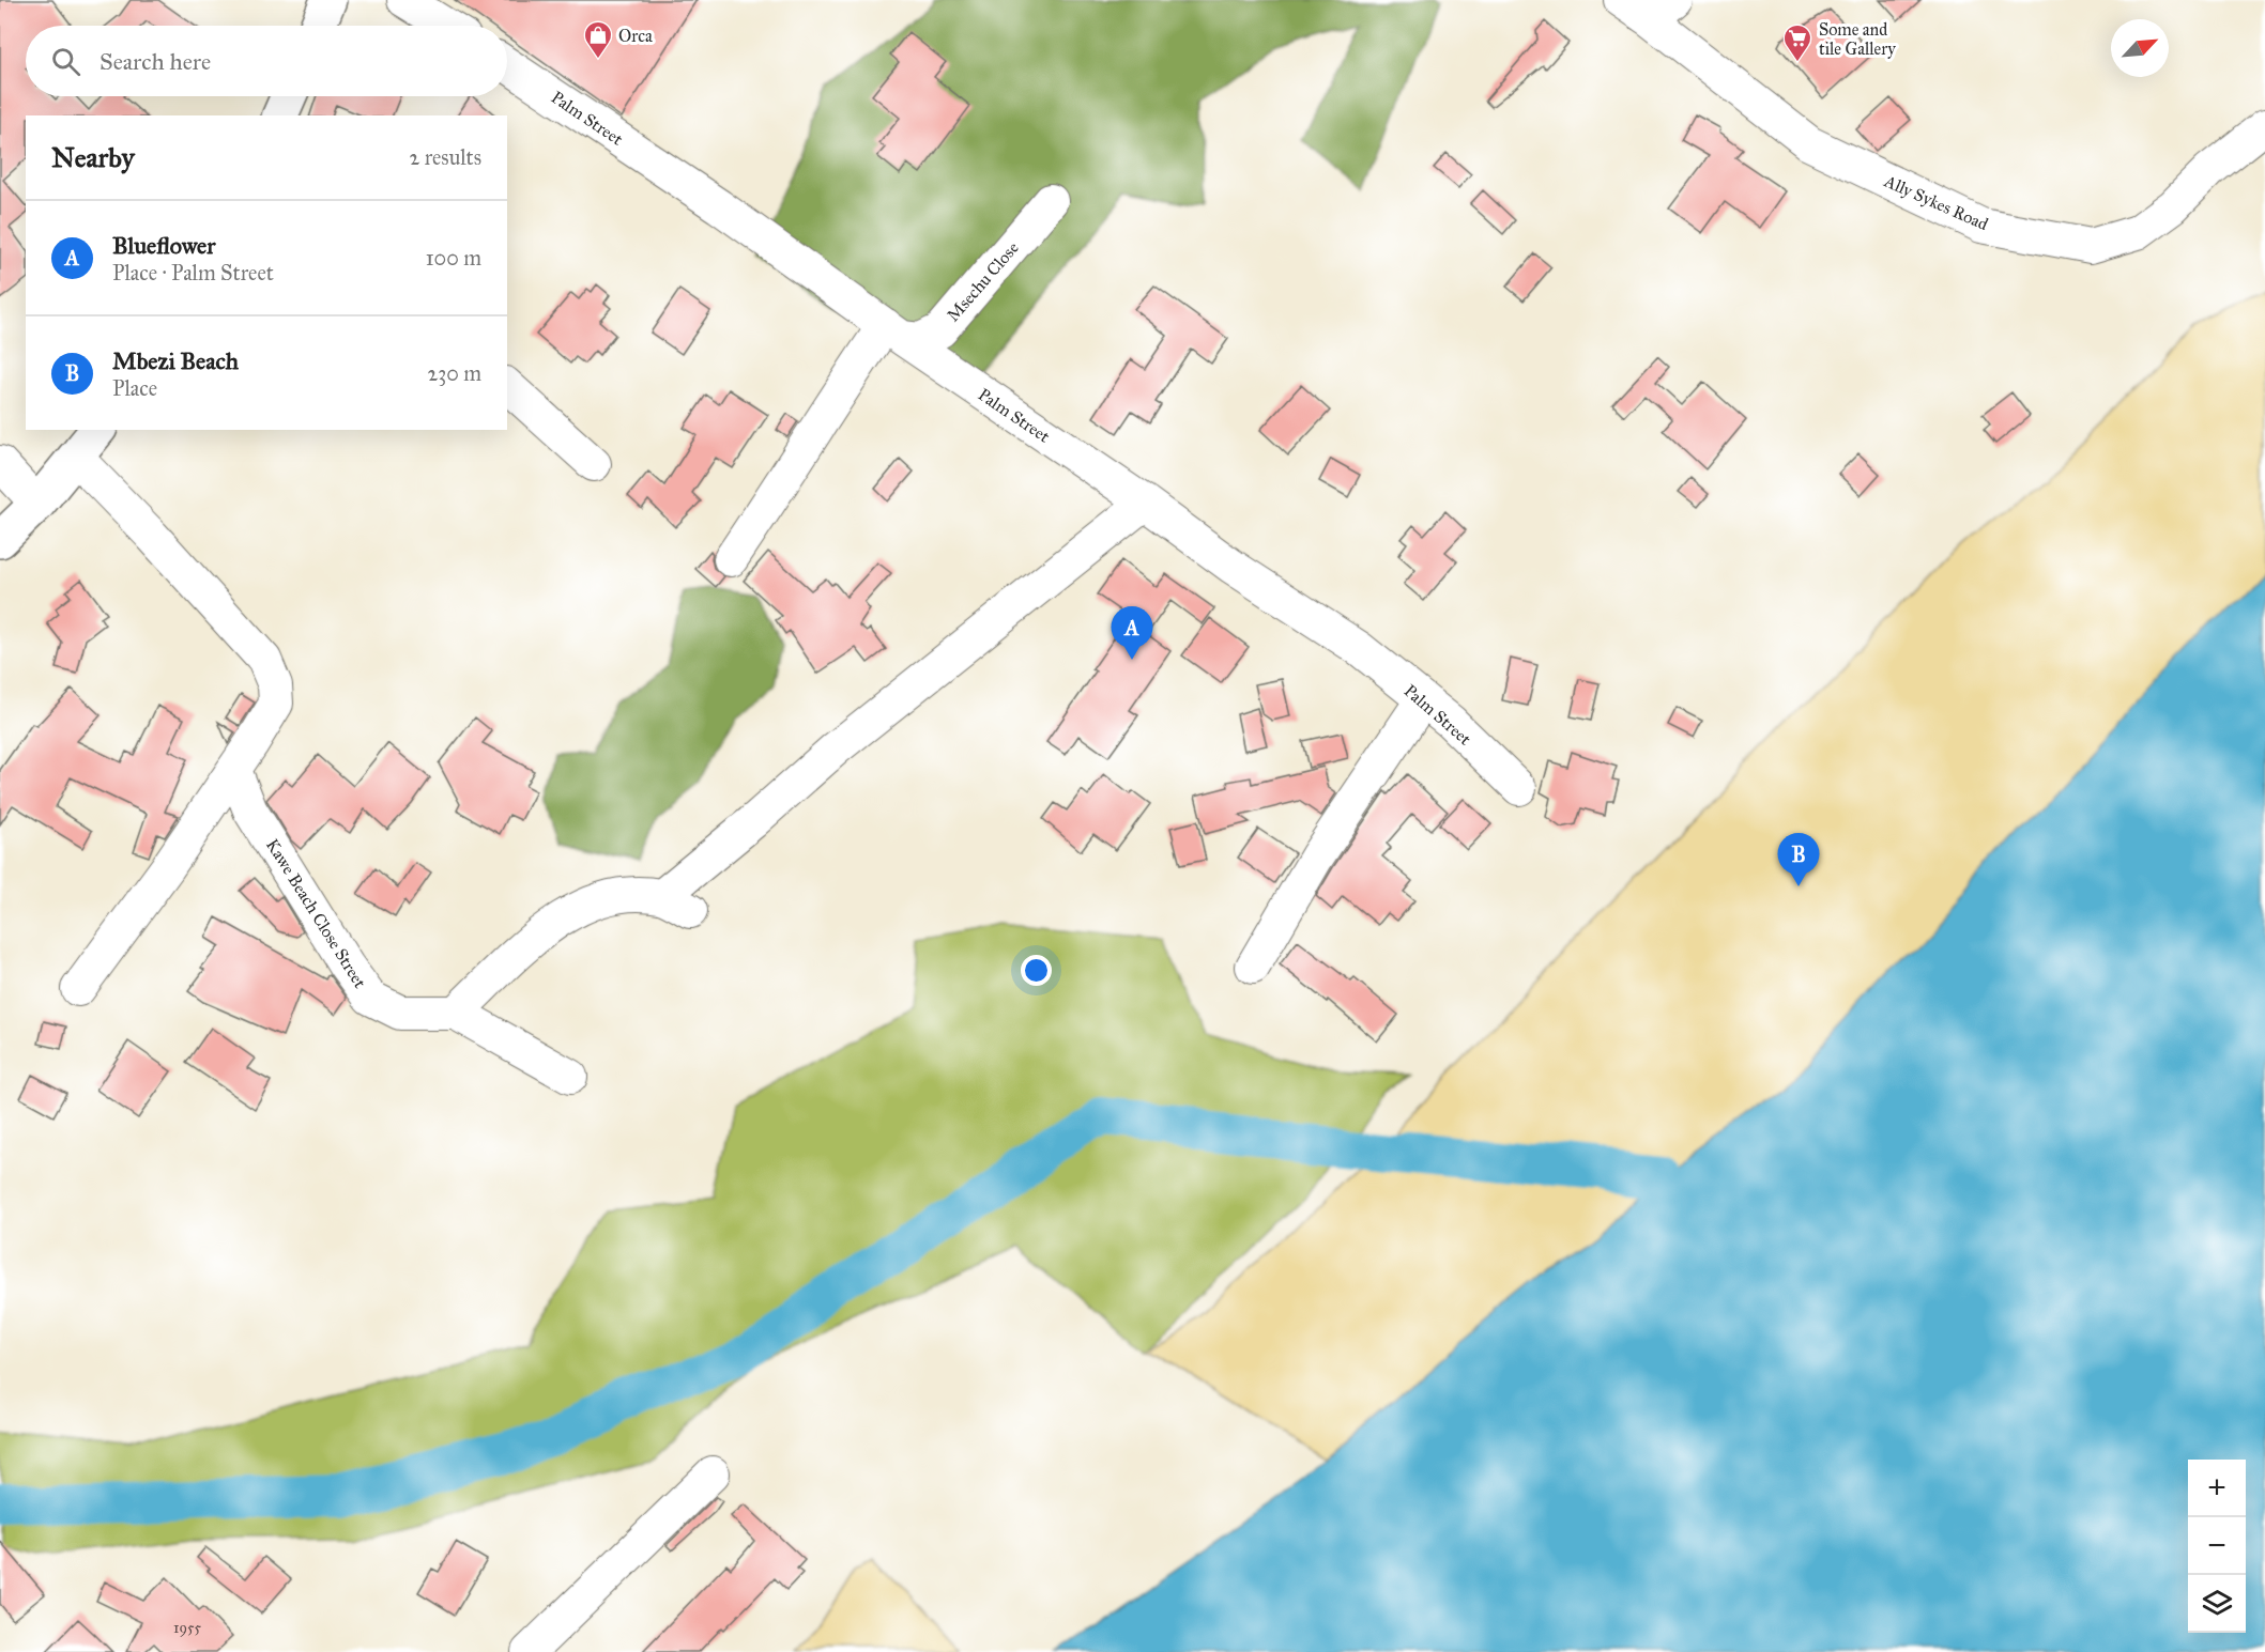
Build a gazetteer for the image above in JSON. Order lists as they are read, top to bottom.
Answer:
{
  "streets": {
    "street": [
      "Palm Street",
      "Ally Sykes Road",
      "Msechu Close",
      "Kawe Beach Close Street"
    ]
  },
  "crossings": [
    ["Palm Street", "Msechu Close"]
  ],
  "places": {
    "shop": ["Orca"],
    "supermarket": ["Some and tile Gallery"]
  },
  "house_numbers": ["1955"],
  "north": "top right",
  "page": {
    "search": "Search here",
    "heading": ["Nearby", "2 results"],
    "list": [
      {
        "mark": "A",
        "name": "Blueflower",
        "note": "Place · Palm Street",
        "value": "100 m"
      },
      {
        "mark": "B",
        "name": "Mbezi Beach",
        "note": "Place",
        "value": "230 m"
      }
    ],
    "pins": ["A", "B"],
    "map_buttons": ["+", "−"]
  }
}
